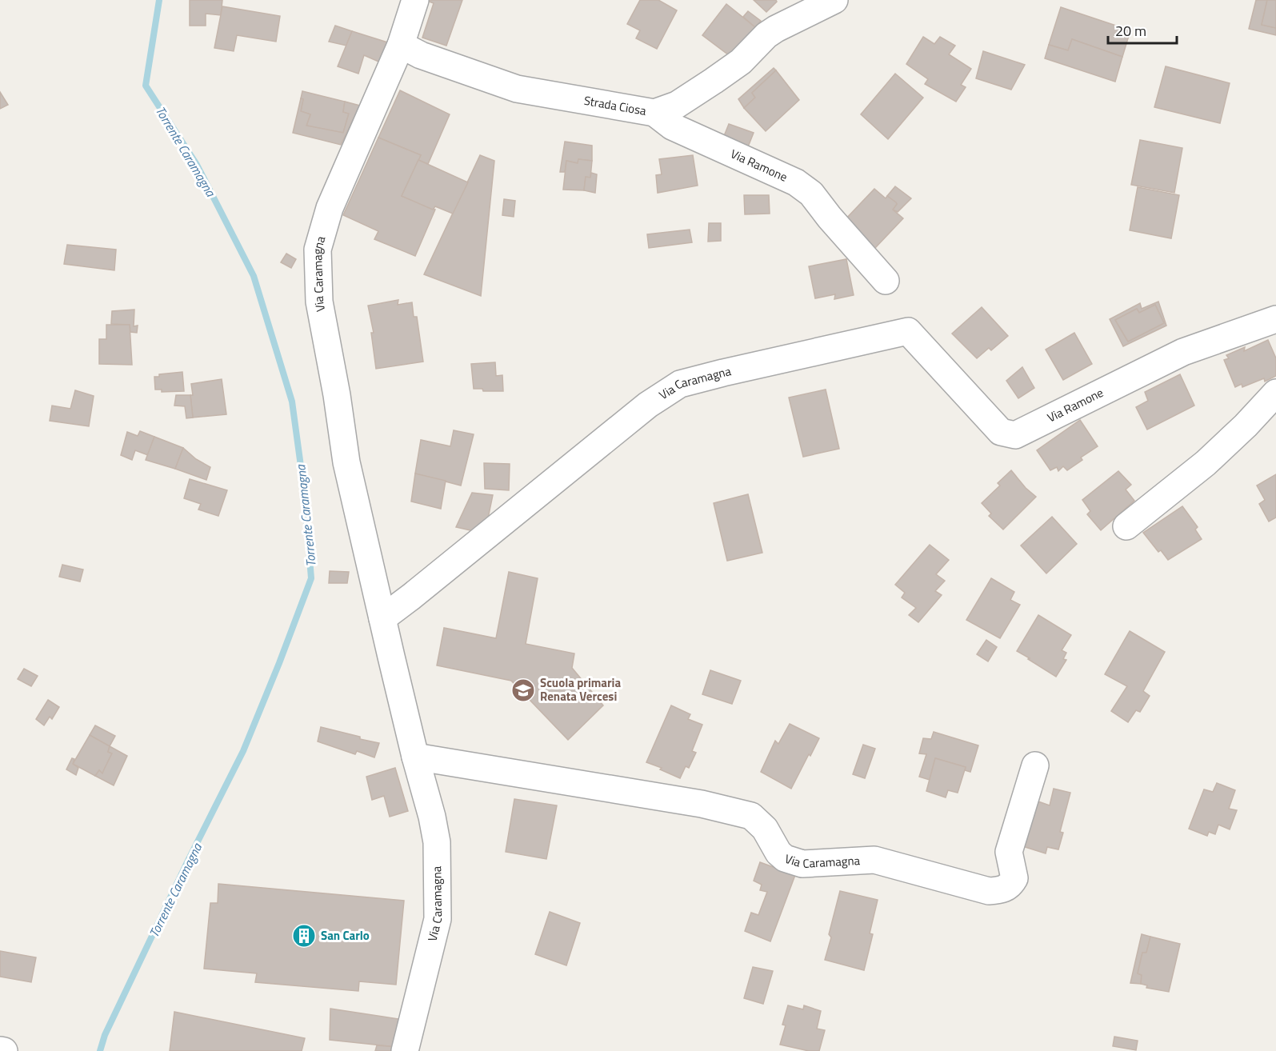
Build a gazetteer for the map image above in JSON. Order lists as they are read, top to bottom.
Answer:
{
  "streets": {
    "street": ["Strada Ciosa", "Via Ramone", "Via Caramagna"]
  },
  "crossings": [
    ["Strada Ciosa", "Via Ramone"],
    ["Strada Ciosa", "Via Caramagna"],
    ["Via Ramone", "Via Caramagna"]
  ],
  "water": ["Torrente Caramagna"],
  "places": {
    "school or university": ["Scuola primaria Renata Vercesi"],
    "building": ["San Carlo"]
  },
  "scale_bar": "20 m"
}
